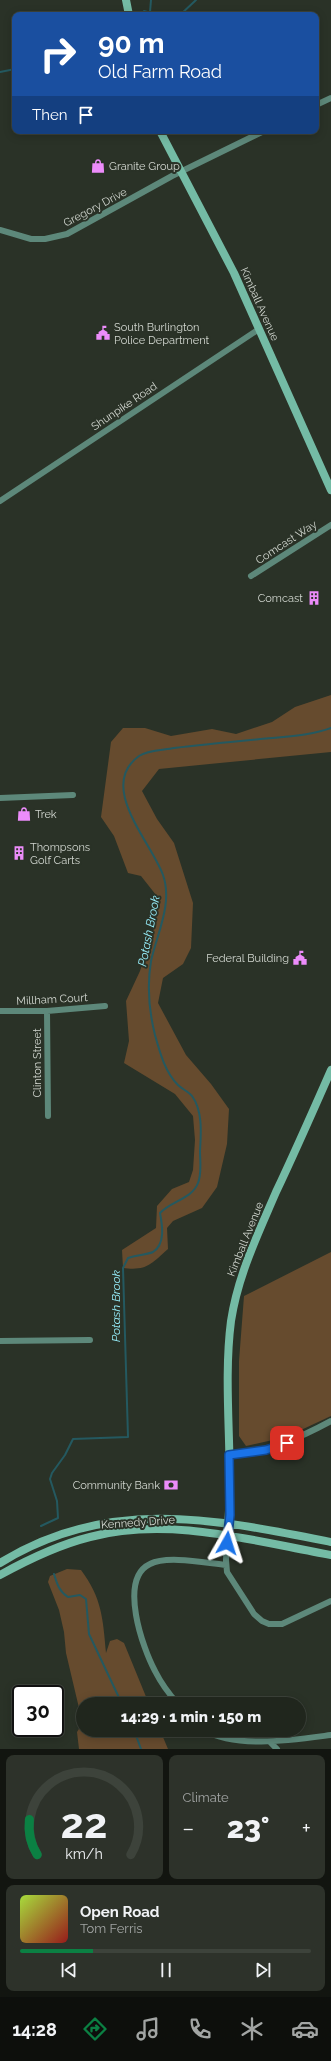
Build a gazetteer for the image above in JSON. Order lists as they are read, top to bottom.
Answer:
{
  "streets": {
    "main road": ["Kimball Avenue", "Kennedy Drive"],
    "street": [
      "Gregory Drive",
      "Shunpike Road",
      "Comcast Way",
      "Millham Court",
      "Clinton Street"
    ]
  },
  "crossings": [
    ["Gregory Drive", "Kimball Avenue"],
    ["Kimball Avenue", "Shunpike Road"],
    ["Kimball Avenue", "Kennedy Drive"],
    ["Millham Court", "Clinton Street"]
  ],
  "water": ["Potash Brook"],
  "places": {
    "shop": ["Granite Group", "Trek"],
    "public building": ["South Burlington Police Department", "Federal Building"],
    "building": ["Comcast", "Thompsons Golf Carts"],
    "bank": ["Community Bank"]
  },
  "page": {
    "turn": ["90 m", "Old Farm Road"],
    "then": "Then",
    "limit": "30",
    "trip": "14:29 · 1 min · 150 m",
    "tile": "Climate",
    "heat": ["−", "23°", "+"],
    "song": ["Open Road", "Tom Ferris"],
    "tabs": "14:28",
    "gauge": ["22", "km/h"]
  }
}
